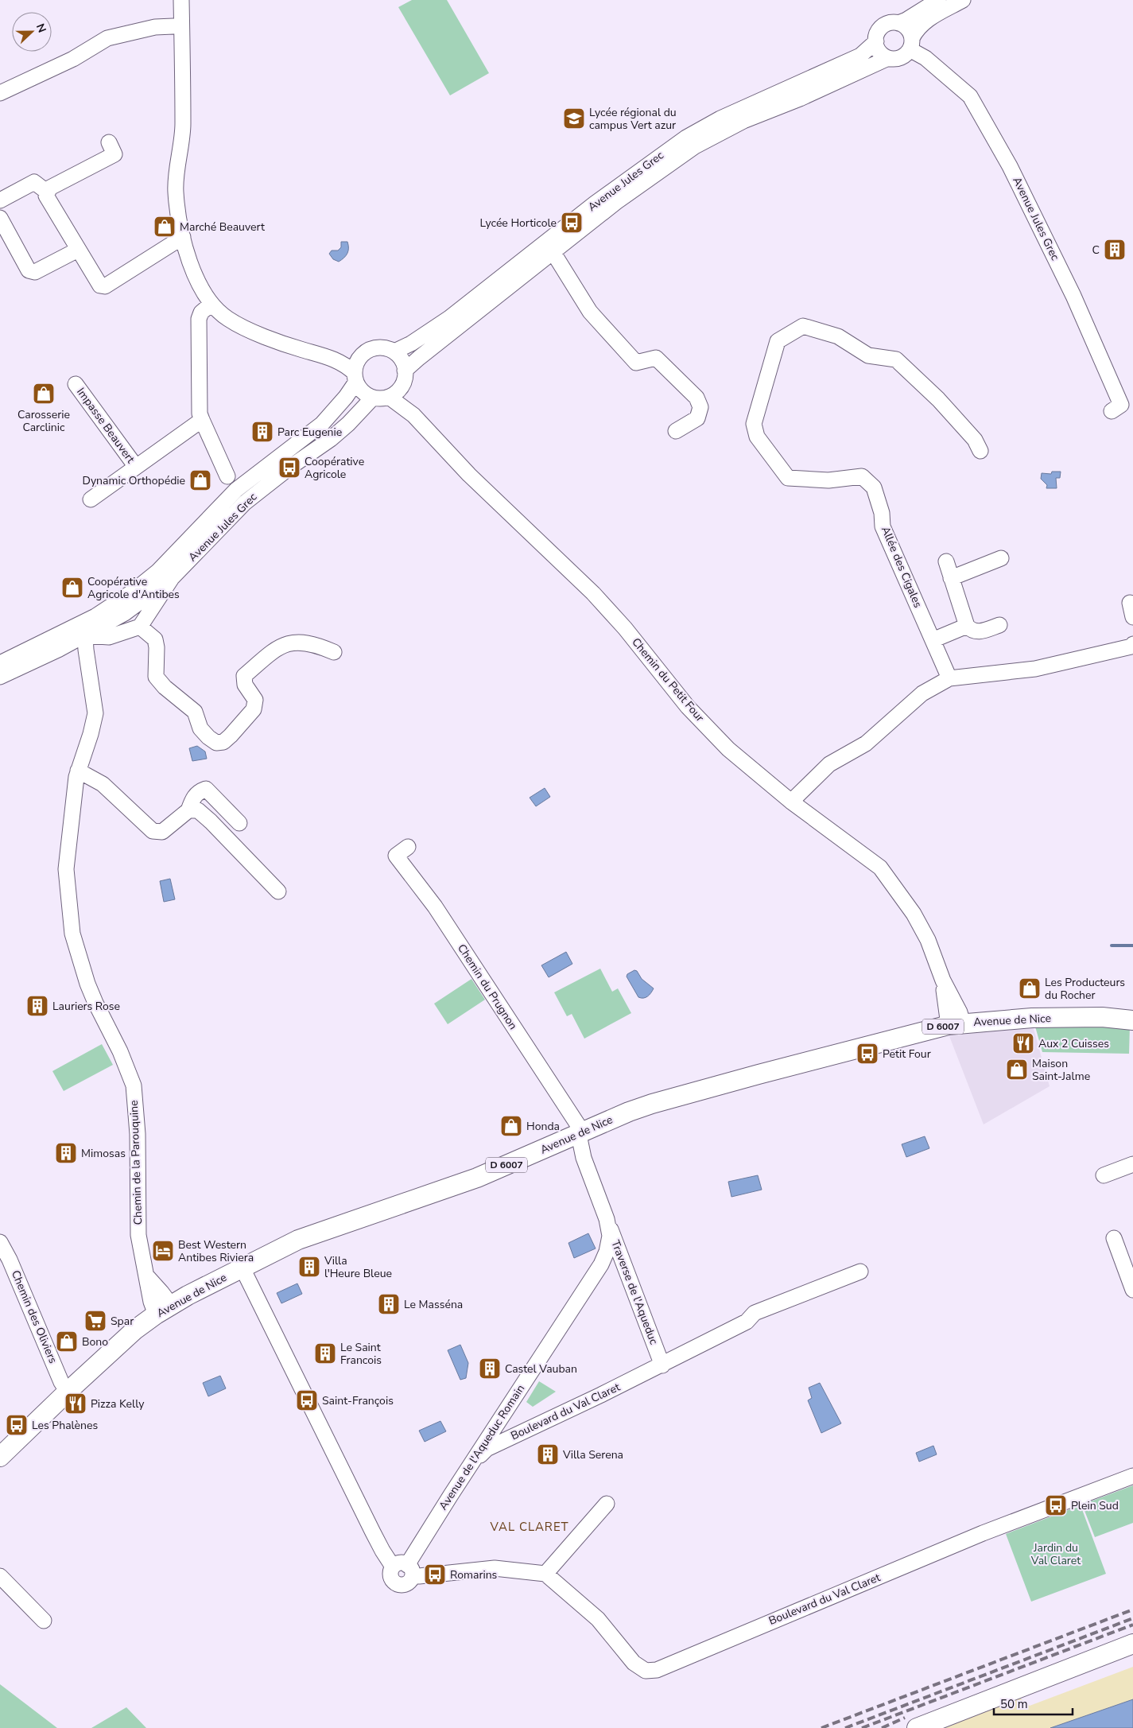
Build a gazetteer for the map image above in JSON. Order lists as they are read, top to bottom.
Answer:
{
  "streets": {
    "main road": ["Avenue de Nice", "D 6007"],
    "street": [
      "Avenue Jules Grec",
      "Impasse Beauvert",
      "Allée des Cigales",
      "Chemin du Petit Four",
      "Chemin du Prugnon",
      "Chemin de la Parouquine",
      "Traverse de l'Aqueduc",
      "Chemin des Oliviers",
      "Boulevard du Val Claret",
      "Avenue de l'Aqueduc Romain"
    ]
  },
  "crossings": [
    ["Avenue Jules Grec", "Chemin du Petit Four"],
    ["Avenue Jules Grec", "Chemin de la Parouquine"],
    ["Chemin du Petit Four", "Avenue de Nice"],
    ["Chemin du Prugnon", "Avenue de Nice"],
    ["Chemin du Prugnon", "Avenue de l'Aqueduc Romain"],
    ["Avenue de Nice", "Chemin de la Parouquine"],
    ["Avenue de Nice", "Chemin des Oliviers"],
    ["Avenue de Nice", "Avenue de l'Aqueduc Romain"],
    ["Traverse de l'Aqueduc", "Boulevard du Val Claret"],
    ["Traverse de l'Aqueduc", "Avenue de l'Aqueduc Romain"],
    ["Boulevard du Val Claret", "Avenue de l'Aqueduc Romain"]
  ],
  "districts": ["VAL CLARET"],
  "parks": ["Jardin du Val Claret"],
  "places": {
    "school or university": ["Lycée régional du campus Vert azur"],
    "bus stop": [
      "Lycée Horticole",
      "Coopérative Agricole",
      "Petit Four",
      "Saint-François",
      "Les Phalènes",
      "Plein Sud",
      "Romarins"
    ],
    "shop": [
      "Marché Beauvert",
      "Carosserie Carclinic",
      "Dynamic Orthopédie",
      "Coopérative Agricole d'Antibes",
      "Les Producteurs du Rocher",
      "Maison Saint-Jalme",
      "Honda",
      "Bono"
    ],
    "building": [
      "C",
      "Parc Eugenie",
      "Lauriers Rose",
      "Mimosas",
      "Villa l'Heure Bleue",
      "Le Masséna",
      "Le Saint Francois",
      "Castel Vauban",
      "Villa Serena"
    ],
    "restaurant": ["Aux 2 Cuisses", "Pizza Kelly"],
    "hotel": ["Best Western Antibes Riviera"],
    "supermarket": ["Spar"]
  },
  "scale_bar": "50 m",
  "north": "right"
}
